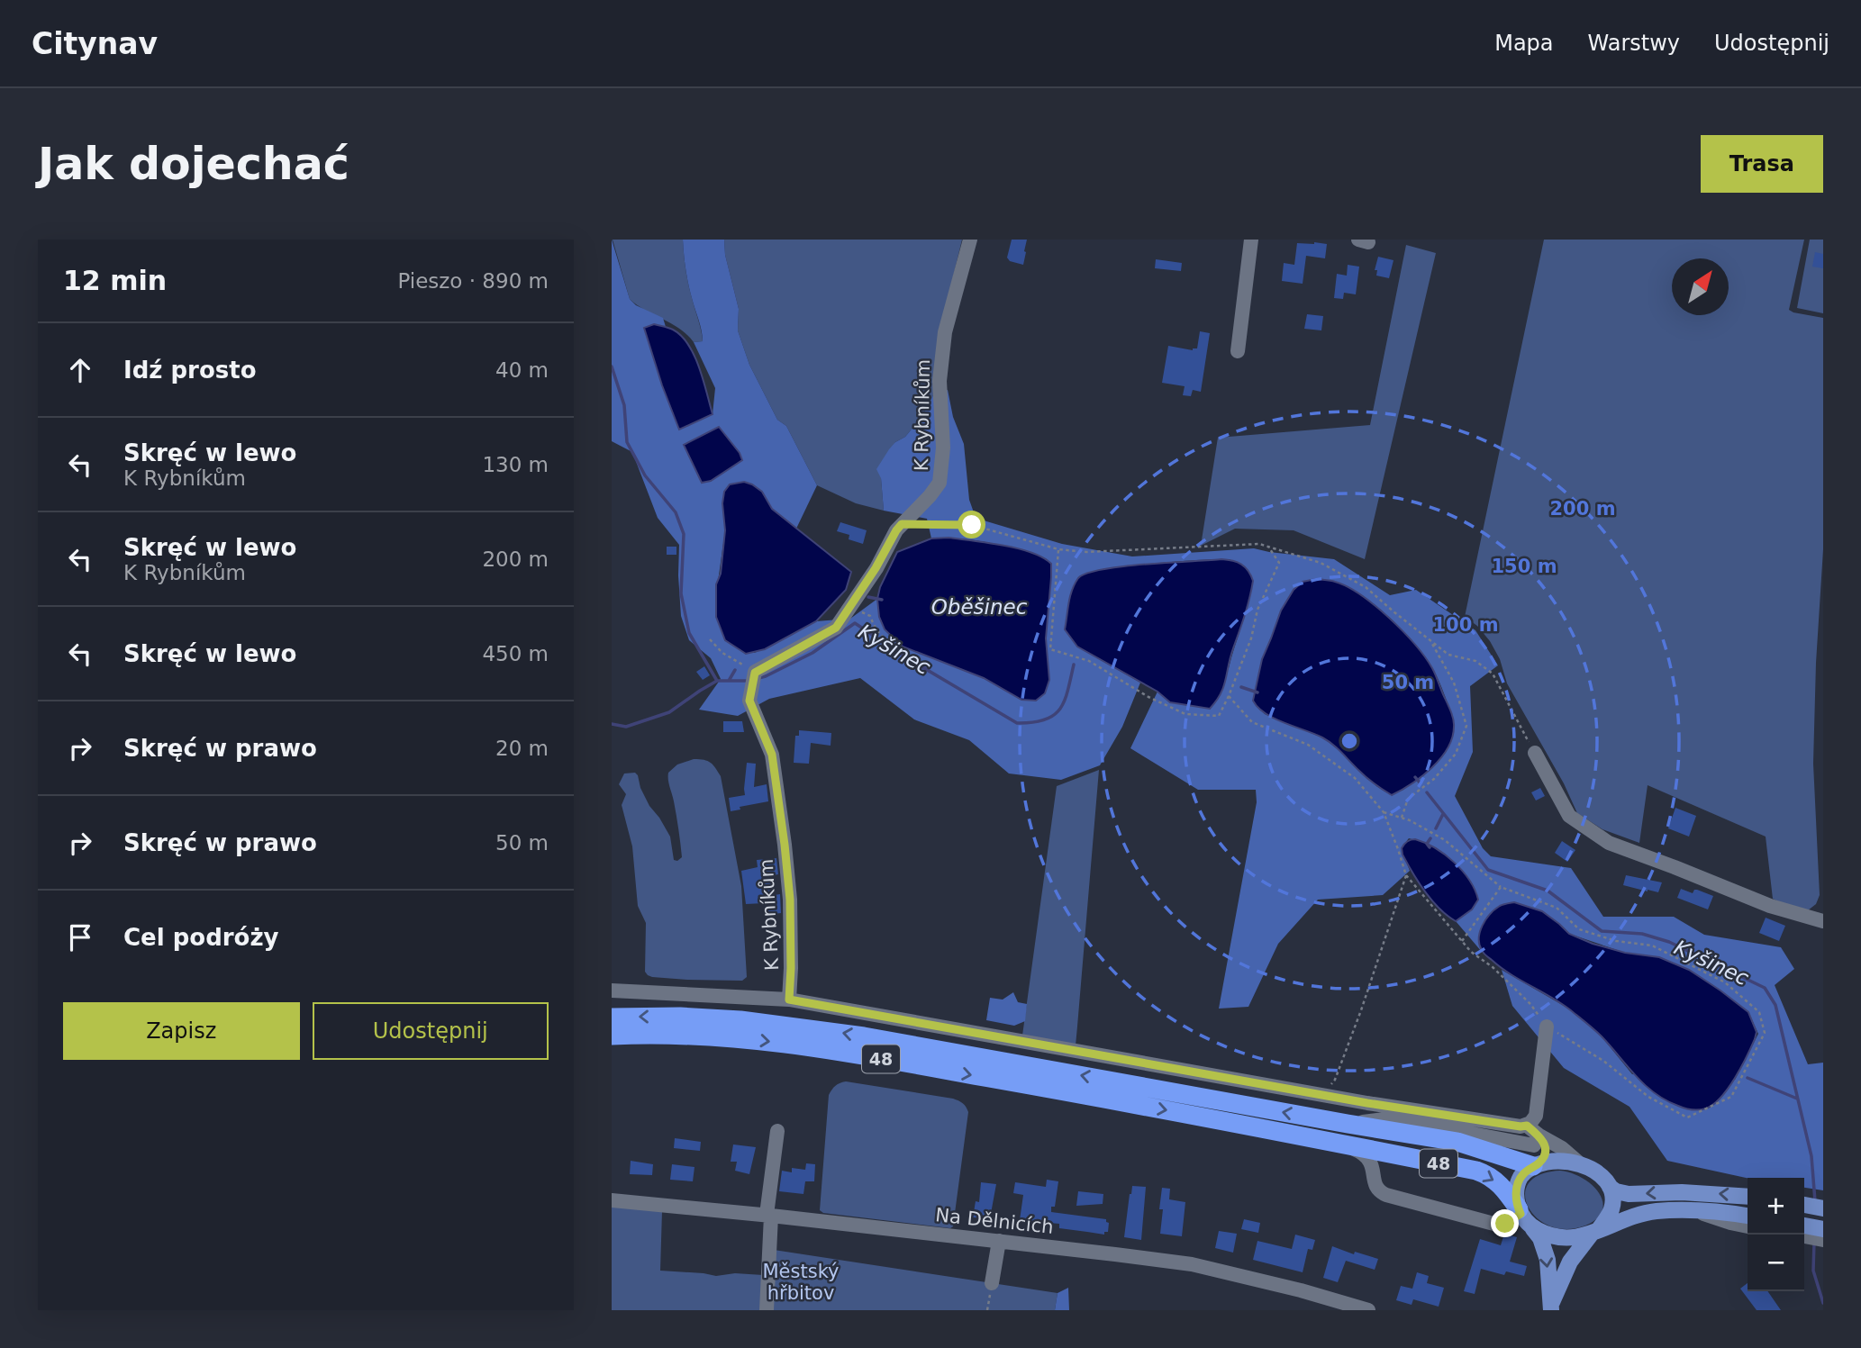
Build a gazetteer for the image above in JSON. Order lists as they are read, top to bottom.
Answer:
{
  "streets": {
    "highway": ["48"],
    "street": ["K Rybníkům", "Na Dělnicích"]
  },
  "water": ["Oběšinec", "Kyšinec"],
  "parks": ["Městský hřbitov"],
  "north": "top right",
  "page": {
    "header": "Citynav",
    "nav": ["Mapa", "Warstwy", "Udostępnij"],
    "buttons": [
      "Trasa",
      ["Zapisz", "Udostępnij"]
    ],
    "title": "Jak dojechać",
    "heading": ["12 min", "Pieszo · 890 m"],
    "list": [
      ["Idź prosto", "40 m"],
      ["Skręć w lewo", "K Rybníkům", "130 m"],
      ["Skręć w lewo", "K Rybníkům", "200 m"],
      ["Skręć w lewo", "450 m"],
      ["Skręć w prawo", "20 m"],
      ["Skręć w prawo", "50 m"],
      "Cel podróży"
    ],
    "map_buttons": ["+", "−"]
  },
  "rings": [
    "200 m",
    "150 m",
    "100 m",
    "50 m"
  ]
}
